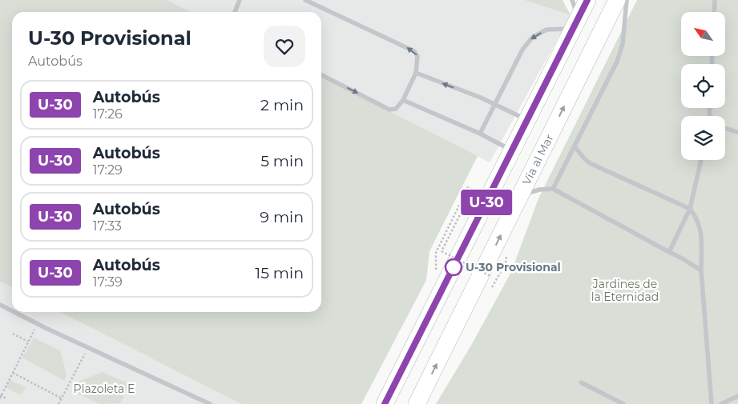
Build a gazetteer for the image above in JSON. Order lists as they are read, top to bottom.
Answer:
{
  "streets": {
    "highway": ["Vía al Mar"]
  },
  "parks": ["Jardines de la Eternidad", "Plazoleta E"],
  "places": ["U-30 Provisional"],
  "lines": ["bus line U-30"],
  "north": "top left",
  "page": {
    "on_map": "U-30",
    "heading": ["U-30 Provisional", "Autobús"],
    "list": [
      {
        "mark": "U-30",
        "name": "Autobús",
        "note": "17:26",
        "value": "2 min"
      },
      {
        "mark": "U-30",
        "name": "Autobús",
        "note": "17:29",
        "value": "5 min"
      },
      {
        "mark": "U-30",
        "name": "Autobús",
        "note": "17:33",
        "value": "9 min"
      },
      {
        "mark": "U-30",
        "name": "Autobús",
        "note": "17:39",
        "value": "15 min"
      }
    ]
  }
}
